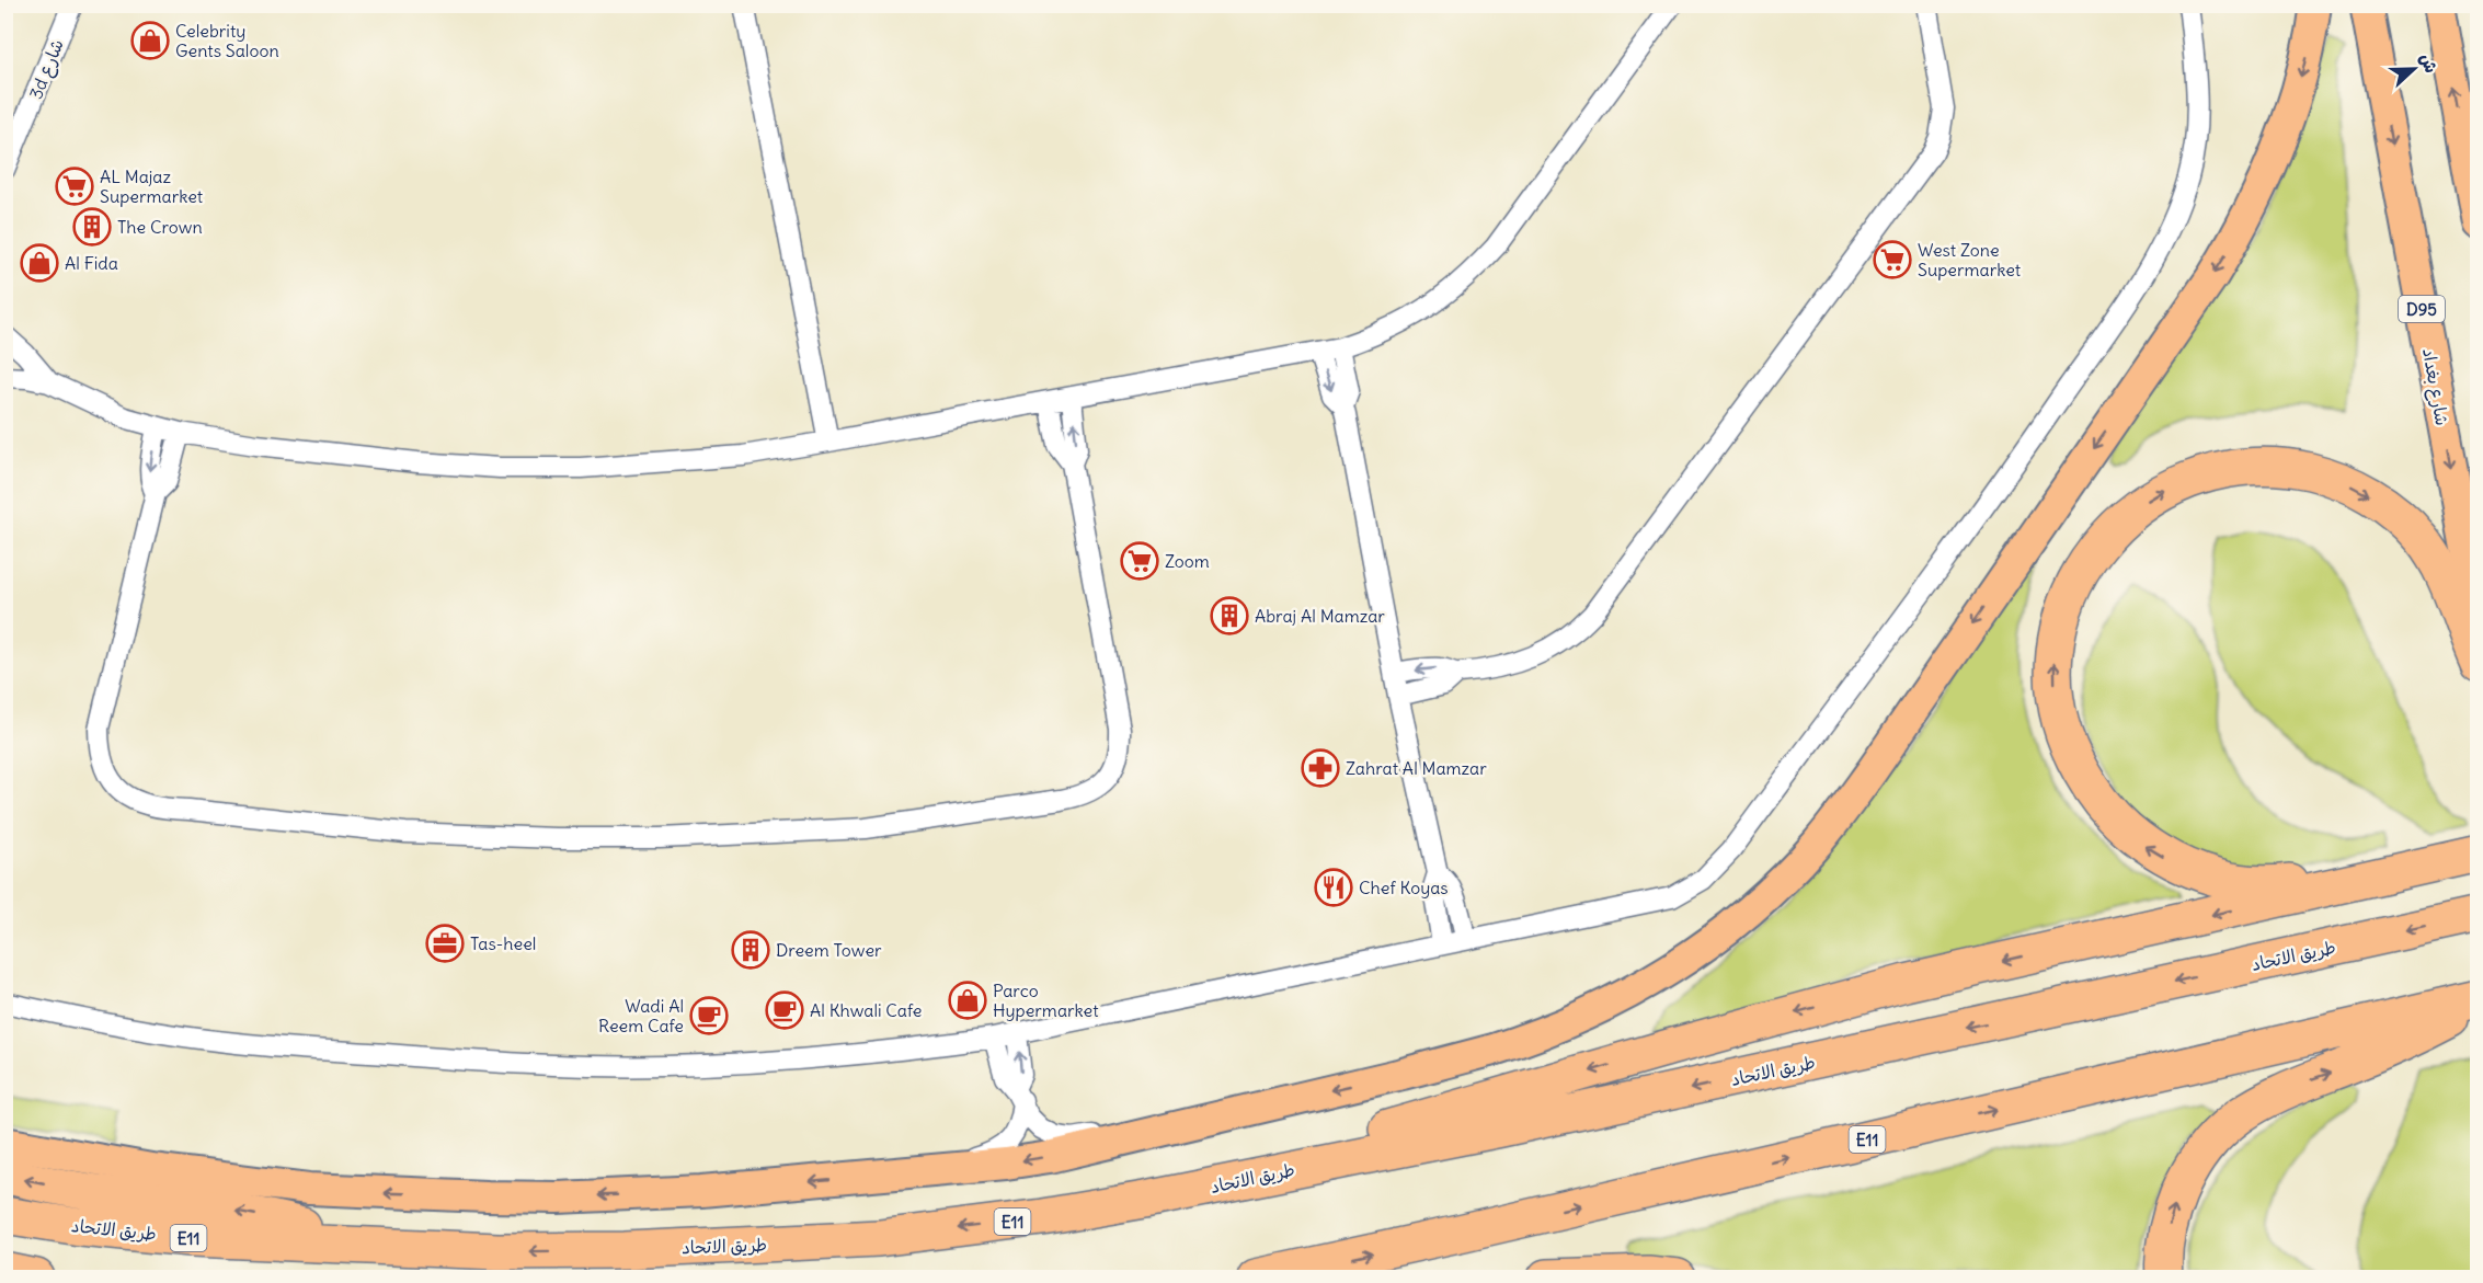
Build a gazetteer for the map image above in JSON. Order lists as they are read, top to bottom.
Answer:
{
  "streets": {
    "highway": ["طريق الاتحاد", "E11"],
    "main road": ["D95", "شارع بغداد"],
    "street": ["3d شارع"]
  },
  "places": {
    "shop": ["Celebrity Gents Saloon", "Al Fida", "Parco Hypermarket"],
    "supermarket": ["AL Majaz Supermarket", "West Zone Supermarket", "Zoom"],
    "building": ["The Crown", "Abraj Al Mamzar", "Dreem Tower"],
    "pharmacy": ["Zahrat Al Mamzar"],
    "restaurant": ["Chef Koyas"],
    "office": ["Tas-heel"],
    "cafe": ["Al Khwali Cafe", "Wadi Al Reem Cafe"]
  },
  "north": "right"
}
